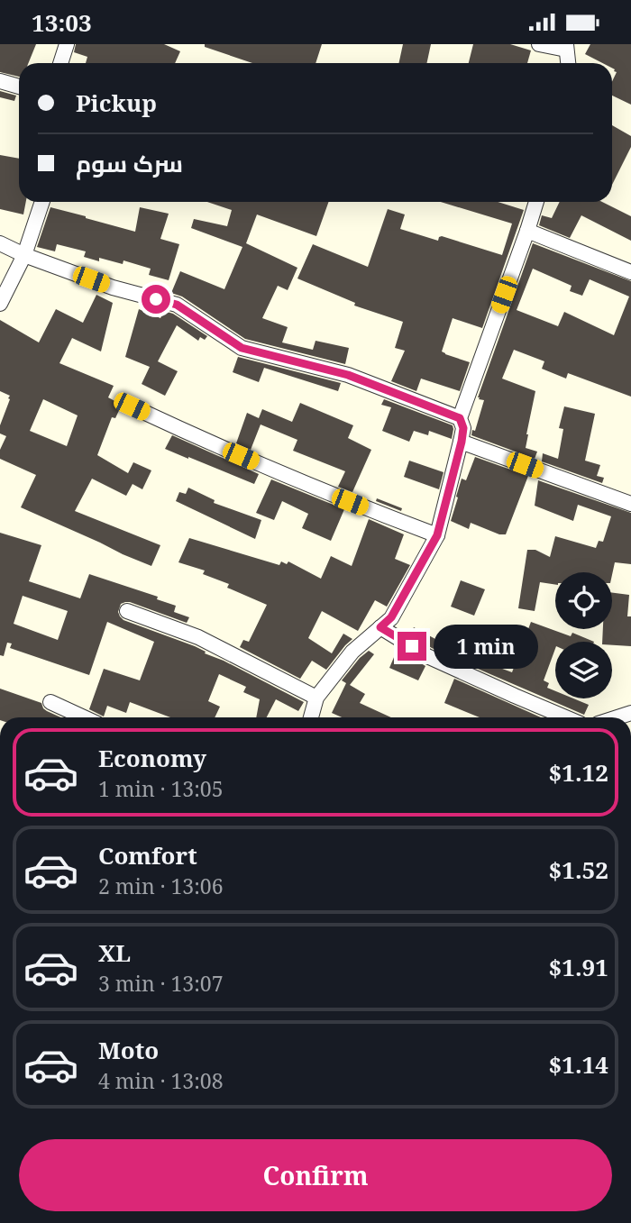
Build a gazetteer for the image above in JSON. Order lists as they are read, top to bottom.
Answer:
{
  "page": {
    "status": "13:03",
    "banner": ["Pickup", "سرک سوم"],
    "bubble": "1 min",
    "list": [
      {
        "name": "Economy",
        "note": "1 min · 13:05",
        "value": "$1.12"
      },
      {
        "name": "Comfort",
        "note": "2 min · 13:06",
        "value": "$1.52"
      },
      {
        "name": "XL",
        "note": "3 min · 13:07",
        "value": "$1.91"
      },
      {
        "name": "Moto",
        "note": "4 min · 13:08",
        "value": "$1.14"
      }
    ],
    "buttons": "Confirm"
  }
}
